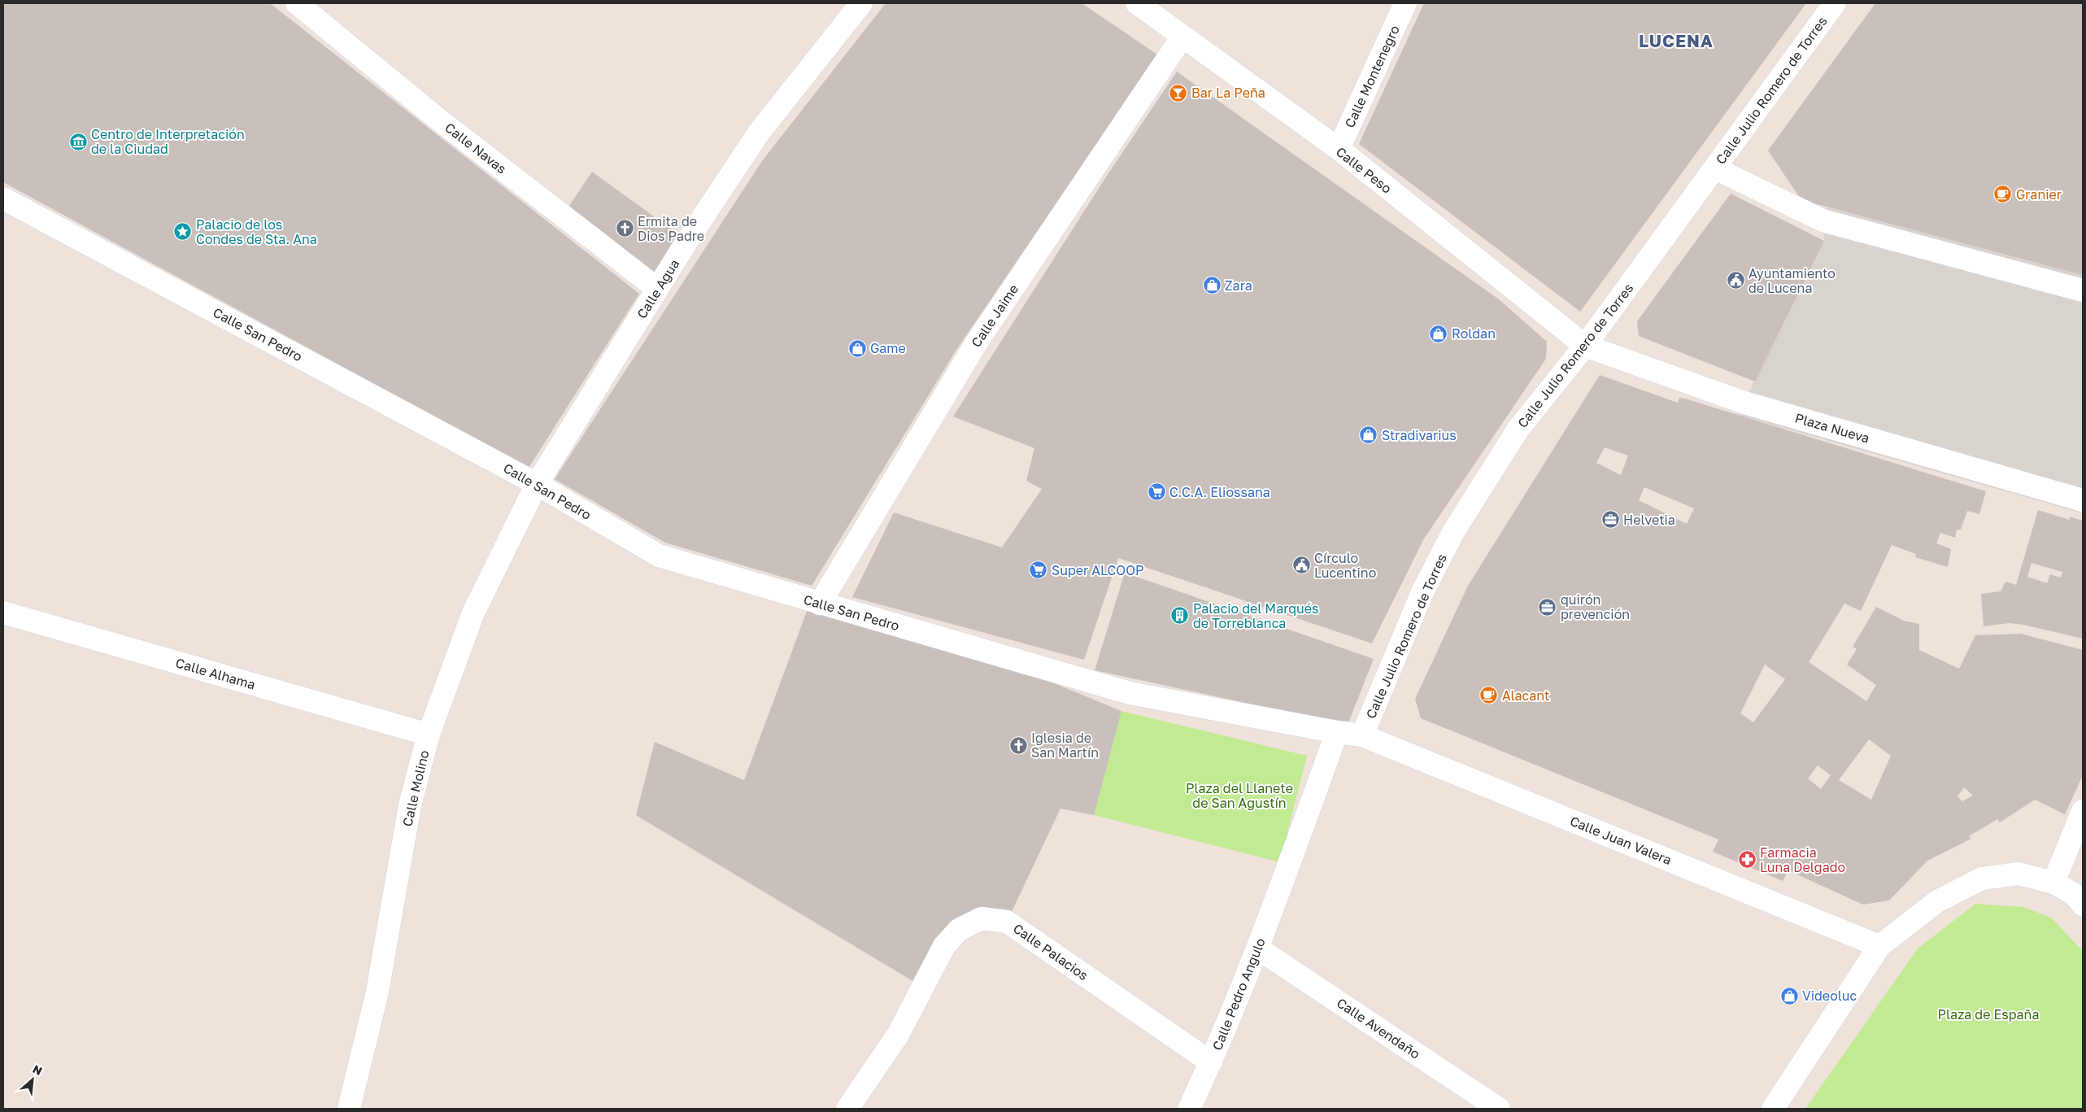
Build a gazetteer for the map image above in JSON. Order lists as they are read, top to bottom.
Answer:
{
  "streets": {
    "street": [
      "Calle Montenegro",
      "Calle Julio Romero de Torres",
      "Calle Navas",
      "Calle Peso",
      "Calle Agua",
      "Calle Jaime",
      "Calle San Pedro",
      "Plaza Nueva",
      "Calle Alhama",
      "Calle Molino",
      "Calle Juan Valera",
      "Calle Palacios",
      "Calle Pedro Angulo",
      "Calle Avendaño"
    ]
  },
  "crossings": [
    ["Calle Montenegro", "Calle Peso"],
    ["Calle Julio Romero de Torres", "Calle Peso"],
    ["Calle Julio Romero de Torres", "Plaza Nueva"],
    ["Calle Julio Romero de Torres", "Calle Juan Valera"],
    ["Calle Navas", "Calle Agua"],
    ["Calle Peso", "Calle Jaime"],
    ["Calle Peso", "Plaza Nueva"],
    ["Calle Agua", "Calle San Pedro"],
    ["Calle Agua", "Calle Molino"],
    ["Calle Jaime", "Calle San Pedro"],
    ["Calle San Pedro", "Calle Molino"],
    ["Calle San Pedro", "Calle Pedro Angulo"],
    ["Calle Alhama", "Calle Molino"],
    ["Calle Palacios", "Calle Pedro Angulo"],
    ["Calle Pedro Angulo", "Calle Avendaño"]
  ],
  "districts": ["LUCENA"],
  "parks": ["Plaza del Llanete de San Agustín", "Plaza de España"],
  "places": {
    "bar": ["Bar La Peña"],
    "museum": ["Centro de Interpretación de la Ciudad"],
    "cafe": ["Granier", "Alacant"],
    "church": ["Ermita de Dios Padre", "Iglesia de San Martín"],
    "place": ["Palacio de los Condes de Sta. Ana"],
    "public building": ["Ayuntamiento de Lucena", "Círculo Lucentino"],
    "shop": [
      "Zara",
      "Roldan",
      "Game",
      "Stradivarius",
      "Videoluc"
    ],
    "supermarket": ["C.C.A. Eliossana", "Super ALCOOP"],
    "office": ["Helvetia", "quirón prevención"],
    "building": ["Palacio del Marqués de Torreblanca"],
    "pharmacy": ["Farmacia Luna Delgado"]
  },
  "north": "top right"
}
